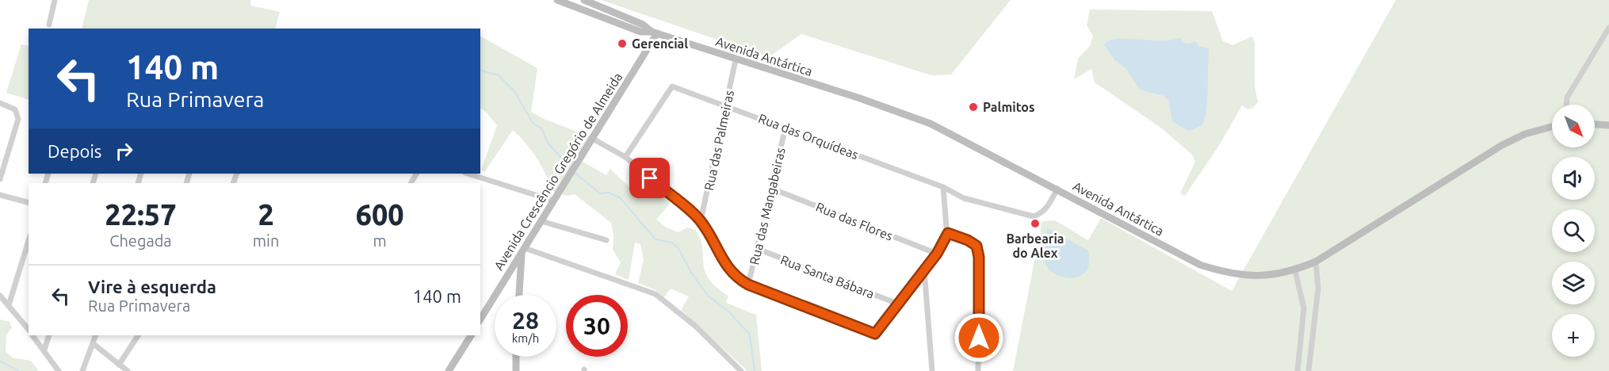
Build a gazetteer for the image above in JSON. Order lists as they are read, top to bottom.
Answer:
{
  "streets": {
    "main road": ["Avenida Antártica", "Avenida Crescêncio Gregório de Almeida"],
    "street": [
      "Rua das Orquídeas",
      "Rua das Palmeiras",
      "Rua das Mangabeiras",
      "Rua das Flores",
      "Rua Santa Bábara"
    ]
  },
  "crossings": [
    ["Avenida Antártica", "Rua das Orquídeas"],
    ["Avenida Antártica", "Rua das Palmeiras"],
    ["Avenida Antártica", "Avenida Crescêncio Gregório de Almeida"],
    ["Rua das Orquídeas", "Rua das Palmeiras"],
    ["Rua das Orquídeas", "Rua das Mangabeiras"],
    ["Rua das Mangabeiras", "Rua das Flores"],
    ["Rua das Mangabeiras", "Rua Santa Bábara"]
  ],
  "places": ["Gerencial", "Palmitos", "Barbearia do Alex"],
  "north": "bottom right",
  "page": {
    "turn": ["140 m", "Rua Primavera"],
    "map_buttons": "+",
    "then": "Depois",
    "eta": [
      "22:57",
      "Chegada",
      "2",
      "min",
      "600",
      "m"
    ],
    "list": [
      {
        "name": "Vire à esquerda",
        "note": "Rua Primavera",
        "value": "140 m"
      }
    ],
    "speed": "28 km/h",
    "limit": "30"
  }
}
